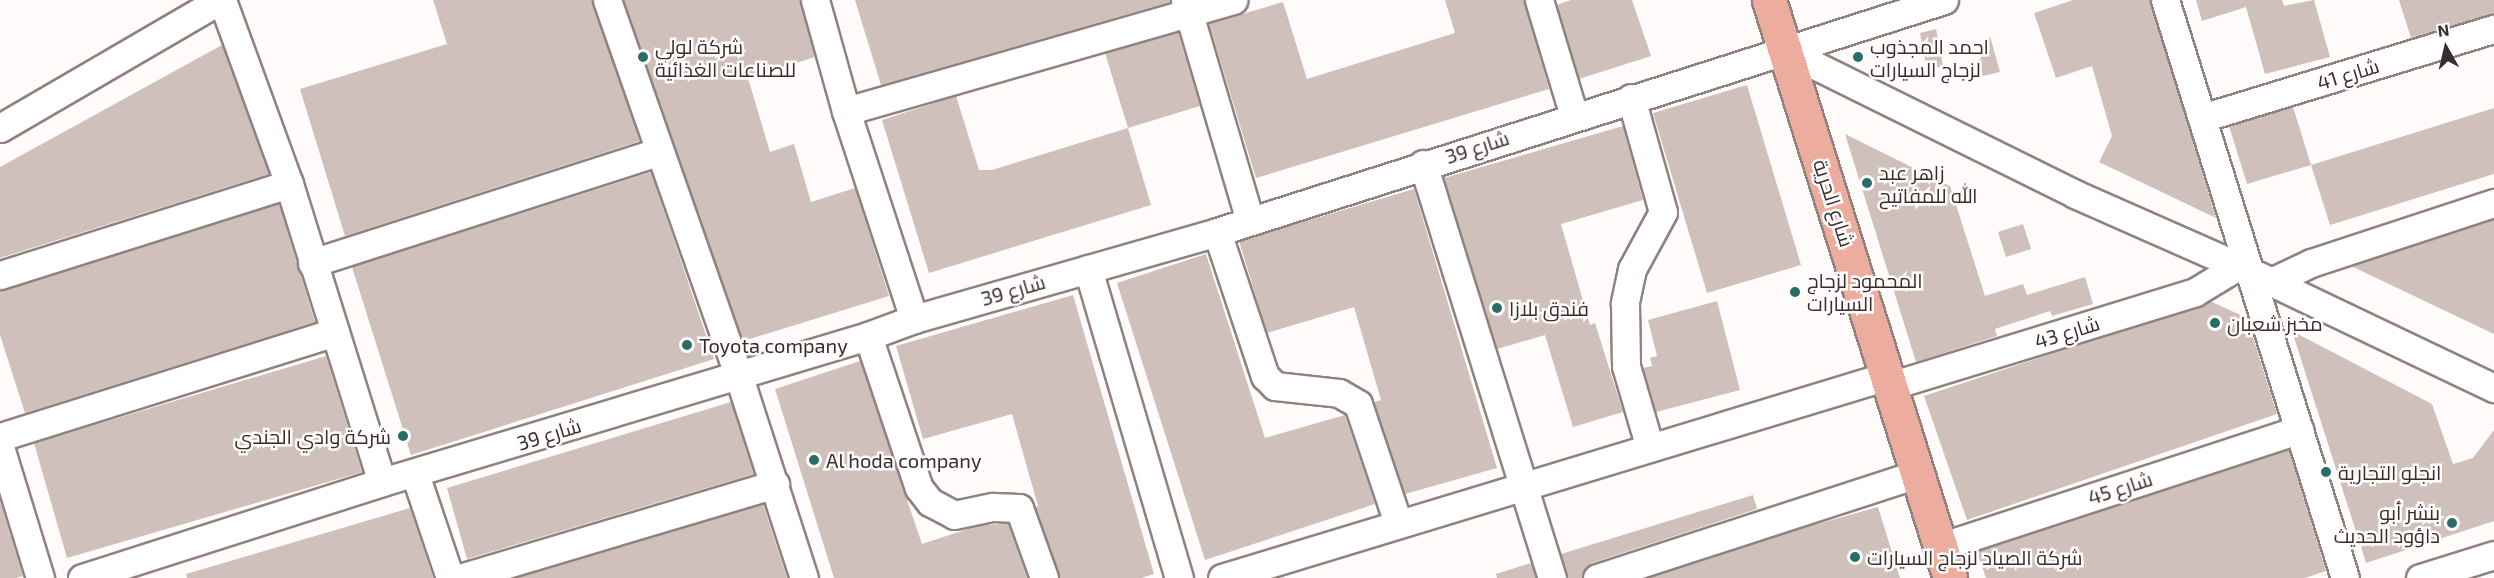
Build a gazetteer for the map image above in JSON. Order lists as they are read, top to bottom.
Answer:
{
  "streets": {
    "main road": ["شارع الحرية"],
    "street": [
      "شارع 41",
      "شارع 39",
      "شارع 43",
      "شارع 45"
    ]
  },
  "crossings": [
    ["شارع 39", "شارع الحرية"],
    ["شارع الحرية", "شارع 43"],
    ["شارع الحرية", "شارع 45"]
  ],
  "places": [
    "شركة لولي للصناعات الغذائية",
    "احمد المجذوب لزجاج السيارات",
    "زاهر عبد الله للمفاتيح",
    "المحمود لزجاج السيارات",
    "فندق بلازا",
    "مخبز شعبان",
    "Toyota company",
    "شركة وادي الجندي",
    "Al hoda company",
    "انجلو التجارية",
    "بنشر أبو داؤود الحديث",
    "شركة الصياد لزجاج السيارات"
  ],
  "north": "top"
}
